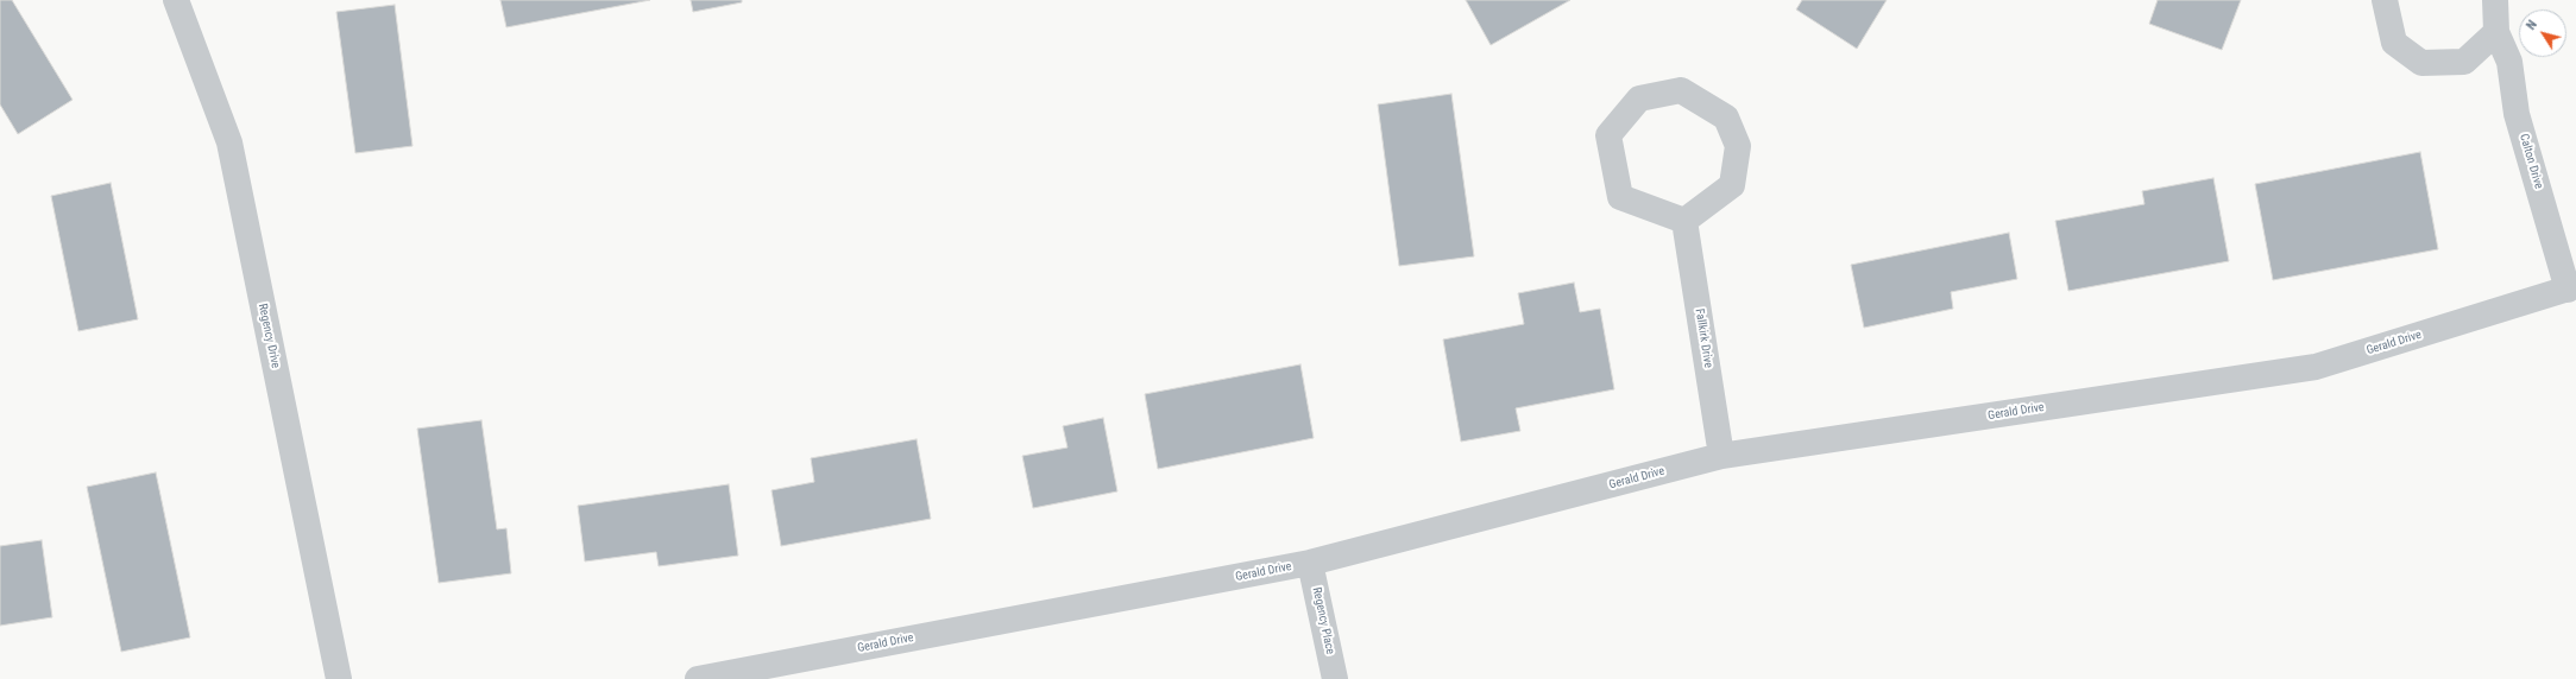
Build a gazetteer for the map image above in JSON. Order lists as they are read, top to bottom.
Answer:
{
  "streets": {
    "street": [
      "Calton Drive",
      "Regency Drive",
      "Fallkirk Drive",
      "Gerald Drive",
      "Regency Place"
    ]
  },
  "crossings": [
    ["Calton Drive", "Gerald Drive"],
    ["Fallkirk Drive", "Gerald Drive"],
    ["Gerald Drive", "Regency Place"]
  ],
  "north": "top left"
}
